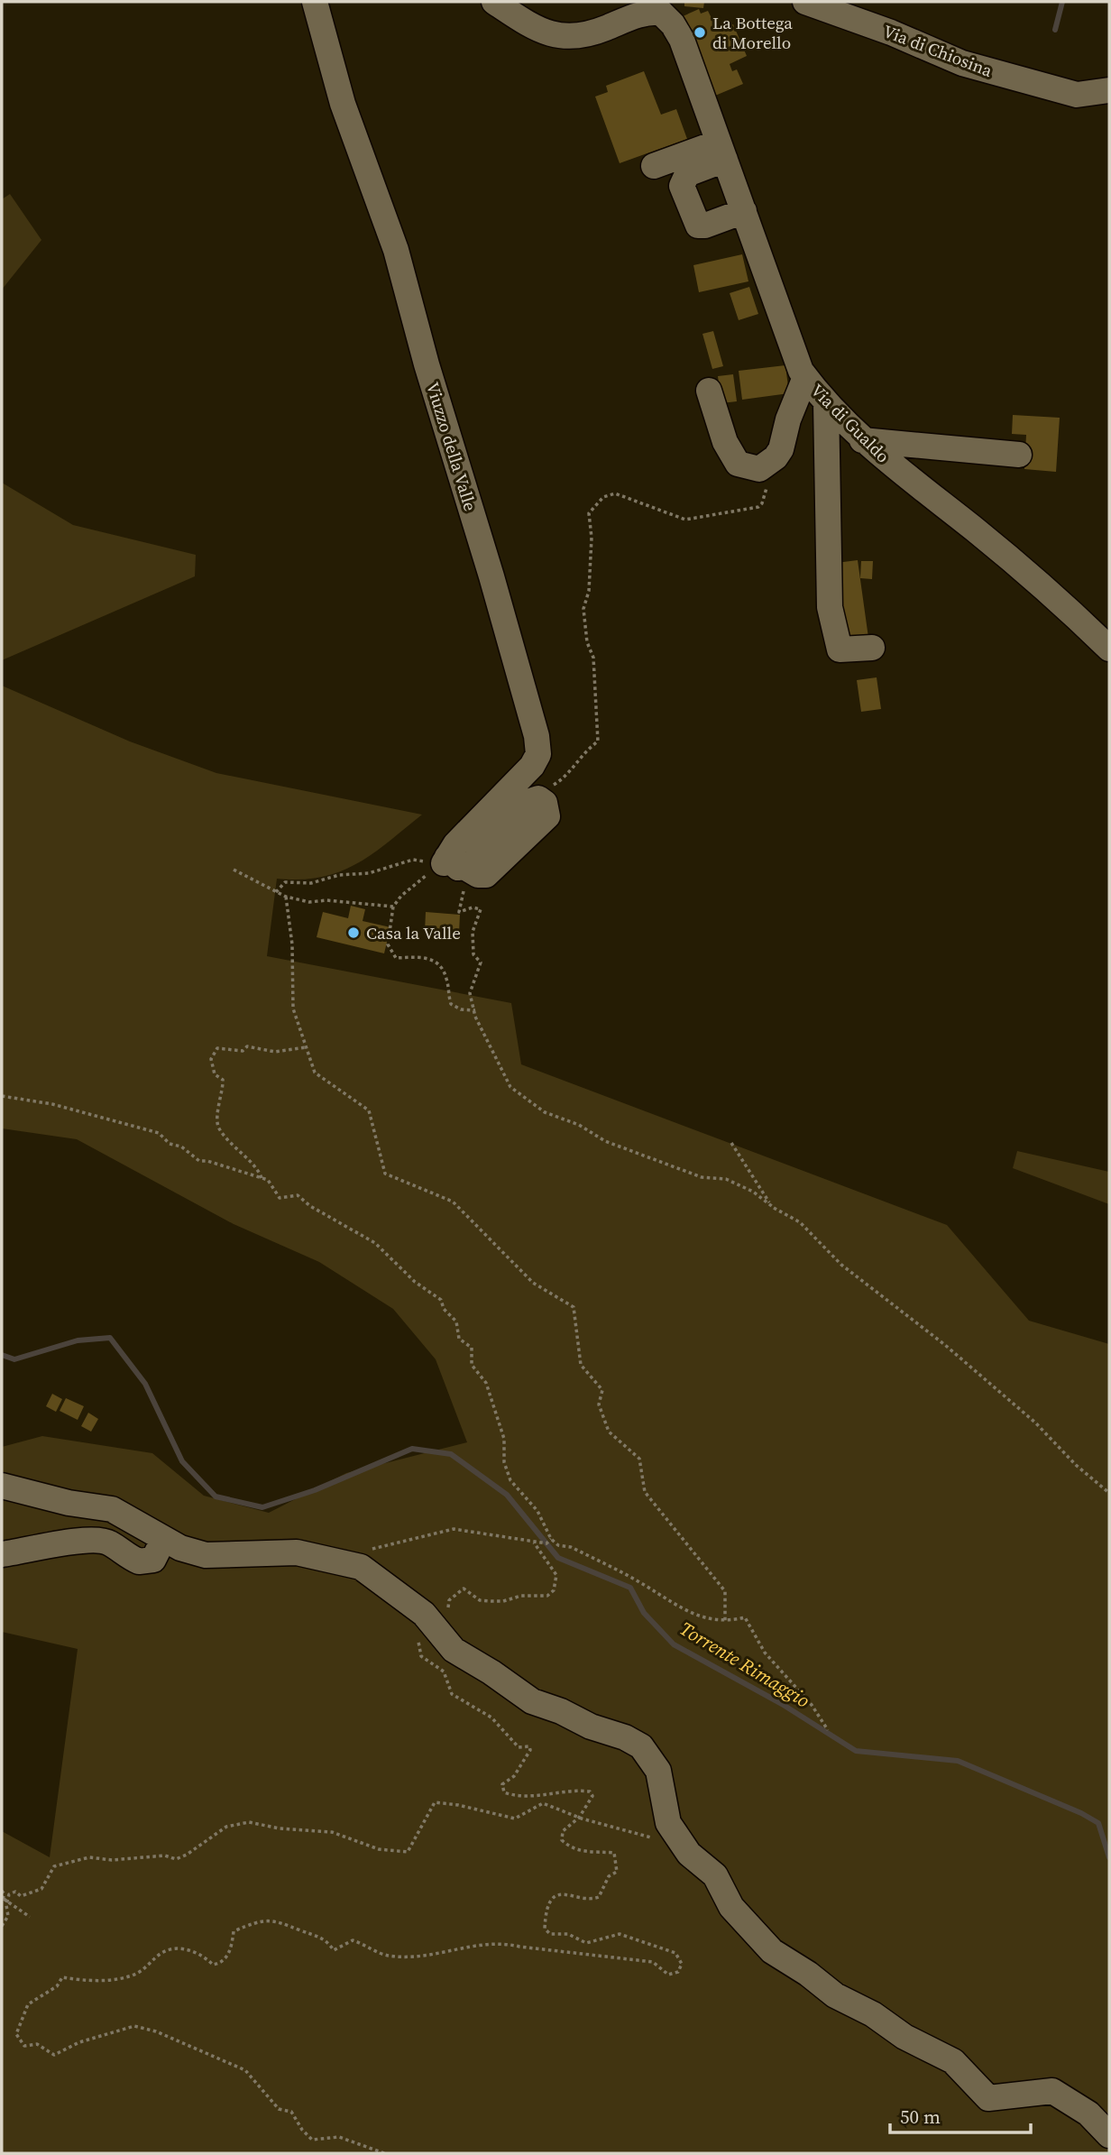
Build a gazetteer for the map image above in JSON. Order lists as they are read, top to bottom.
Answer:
{
  "streets": {
    "street": ["Via di Chiosina", "Via di Gualdo", "Viuzzo della Valle"]
  },
  "water": ["Torrente Rimaggio"],
  "places": ["La Bottega di Morello", "Casa la Valle"],
  "scale_bar": "50 m"
}
